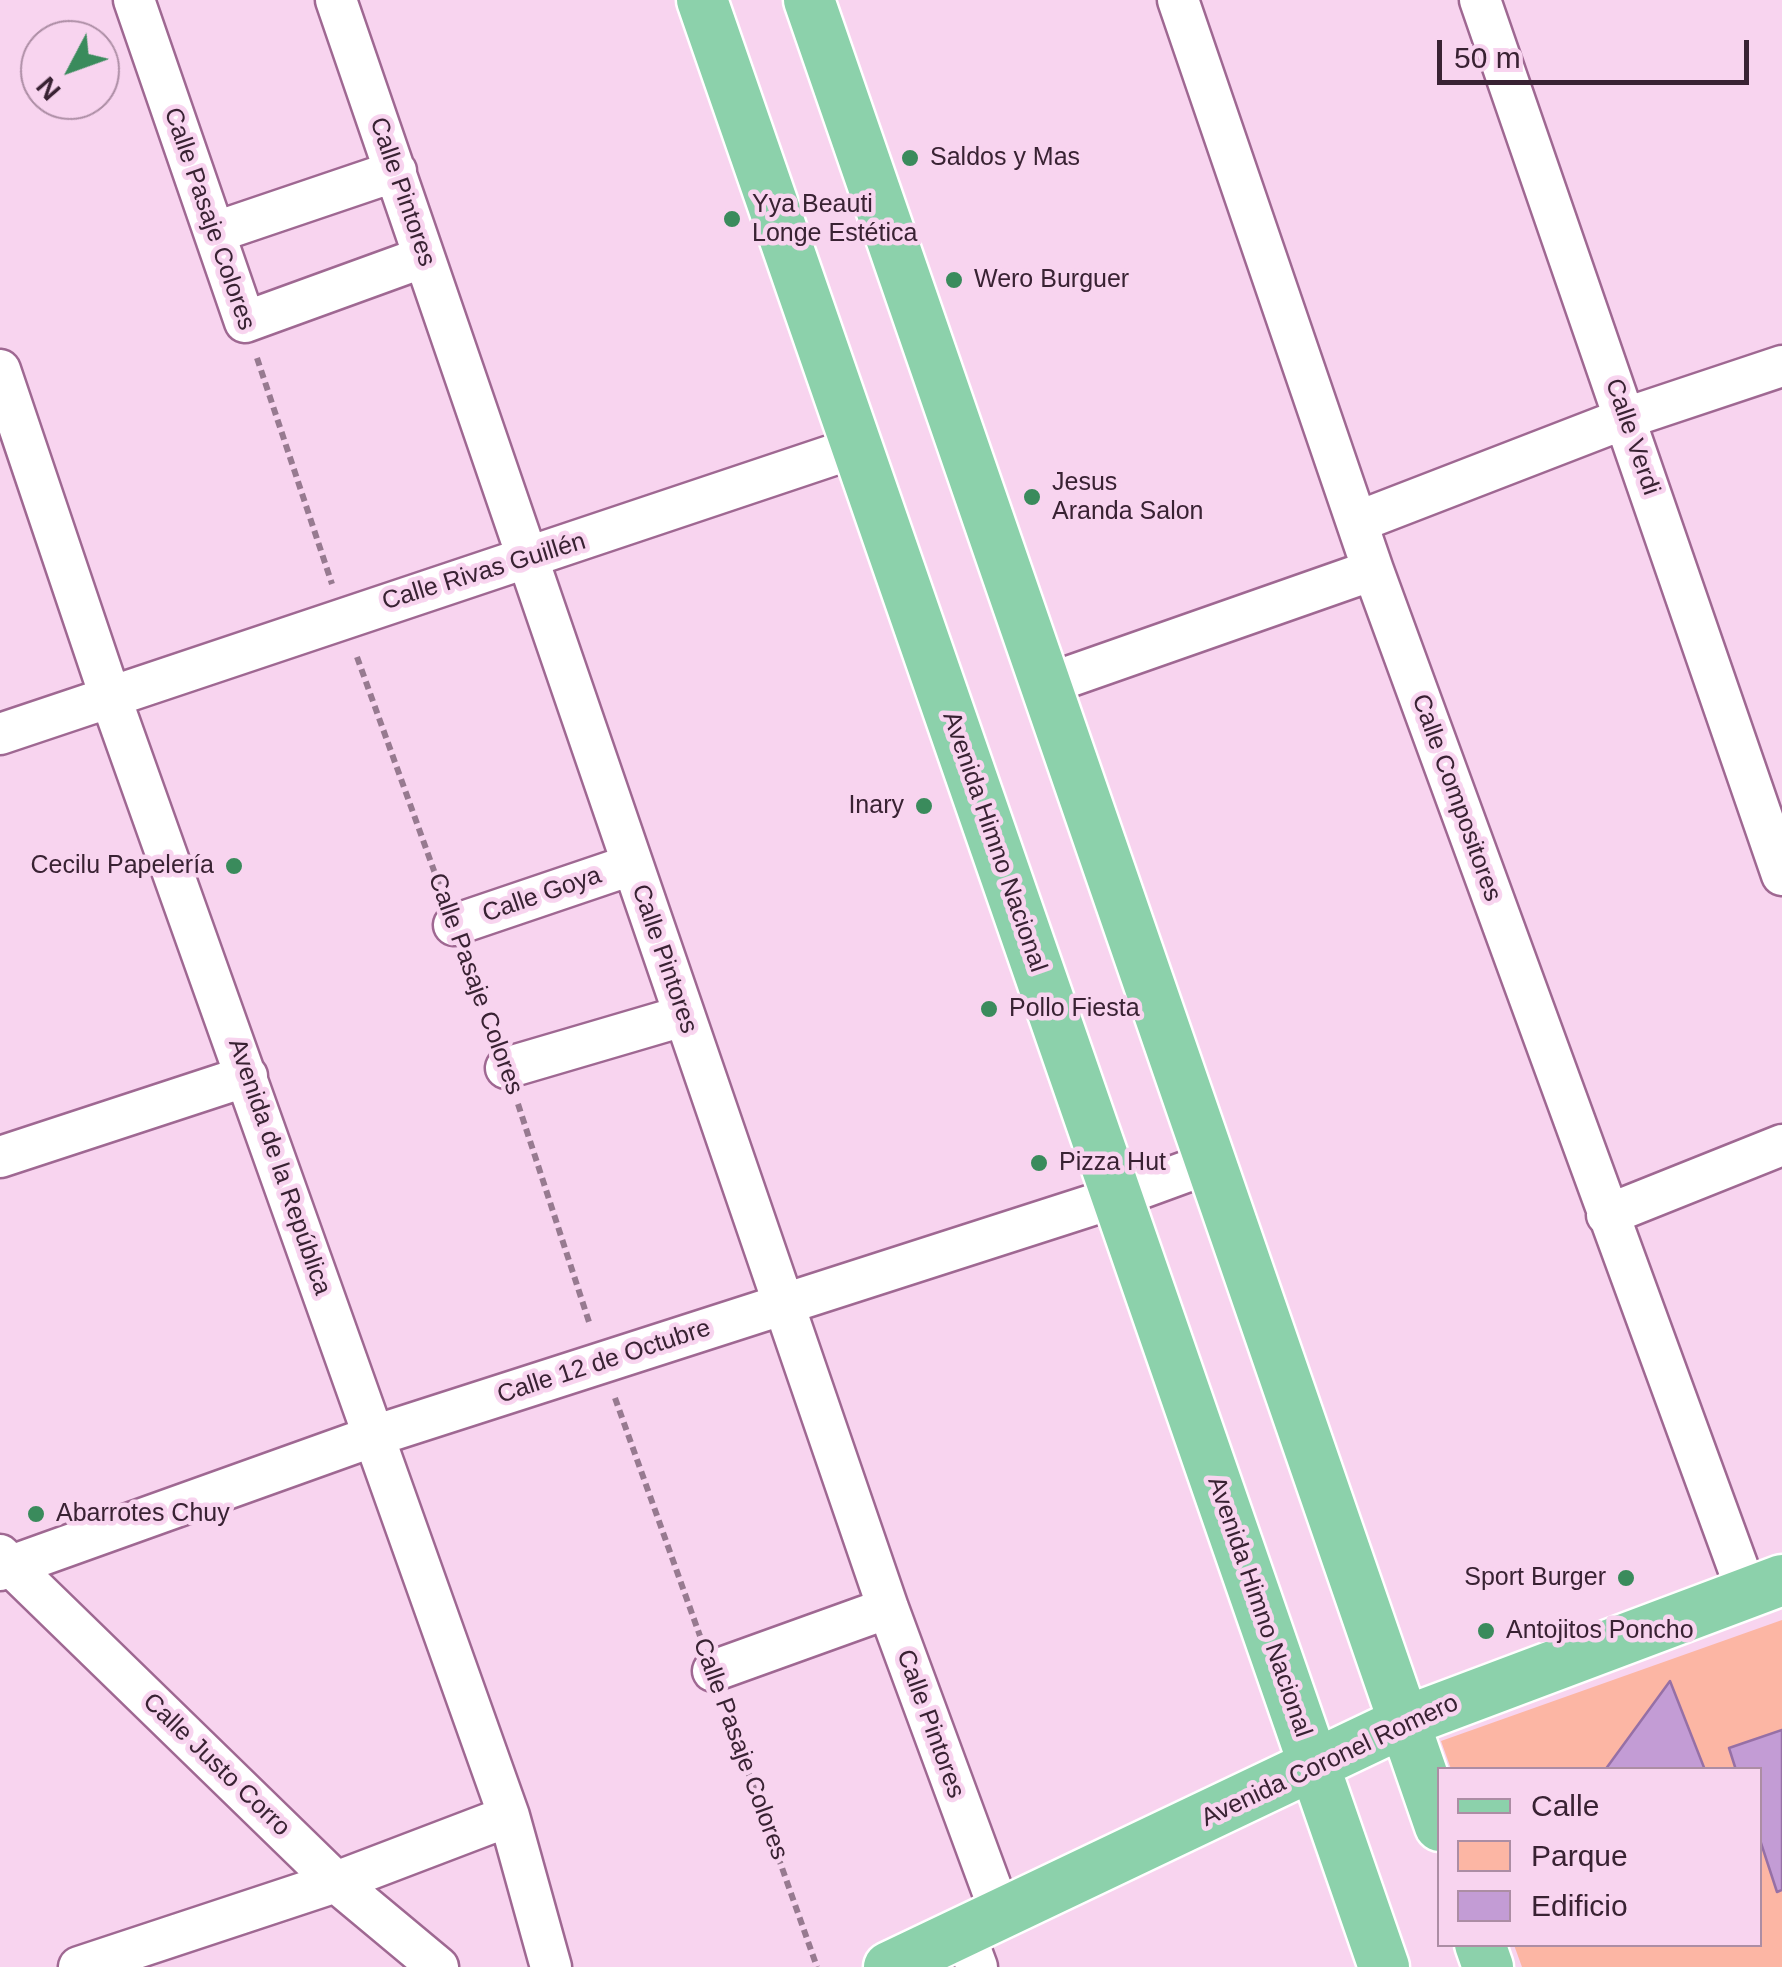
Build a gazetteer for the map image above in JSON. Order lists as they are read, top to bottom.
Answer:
{
  "streets": {
    "main road": ["Avenida Himno Nacional", "Avenida Coronel Romero"],
    "street": [
      "Calle Pintores",
      "Calle Pasaje Colores",
      "Calle Verdi",
      "Calle Rivas Guillén",
      "Calle Compositores",
      "Calle Goya",
      "Avenida de la República",
      "Calle 12 de Octubre",
      "Calle Justo Corro"
    ]
  },
  "crossings": [
    ["Calle Pintores", "Calle Rivas Guillén"],
    ["Calle Pintores", "Calle Goya"],
    ["Calle Pintores", "Calle 12 de Octubre"],
    ["Calle Pintores", "Avenida Coronel Romero"],
    ["Calle Pasaje Colores", "Calle Rivas Guillén"],
    ["Calle Pasaje Colores", "Calle Goya"],
    ["Calle Pasaje Colores", "Calle 12 de Octubre"],
    ["Calle Rivas Guillén", "Avenida Himno Nacional"],
    ["Calle Rivas Guillén", "Avenida de la República"],
    ["Calle Compositores", "Avenida Coronel Romero"],
    ["Avenida Himno Nacional", "Calle 12 de Octubre"],
    ["Avenida Himno Nacional", "Avenida Coronel Romero"],
    ["Avenida de la República", "Calle 12 de Octubre"],
    ["Calle 12 de Octubre", "Calle Justo Corro"]
  ],
  "places": [
    "Saldos y Mas",
    "Yya Beauti Longe Estética",
    "Wero Burguer",
    "Jesus Aranda Salon",
    "Inary",
    "Cecilu Papelería",
    "Pollo Fiesta",
    "Pizza Hut",
    "Abarrotes Chuy",
    "Sport Burger",
    "Antojitos Poncho"
  ],
  "legend": ["Calle", "Parque", "Edificio"],
  "scale_bar": "50 m",
  "north": "bottom left"
}
